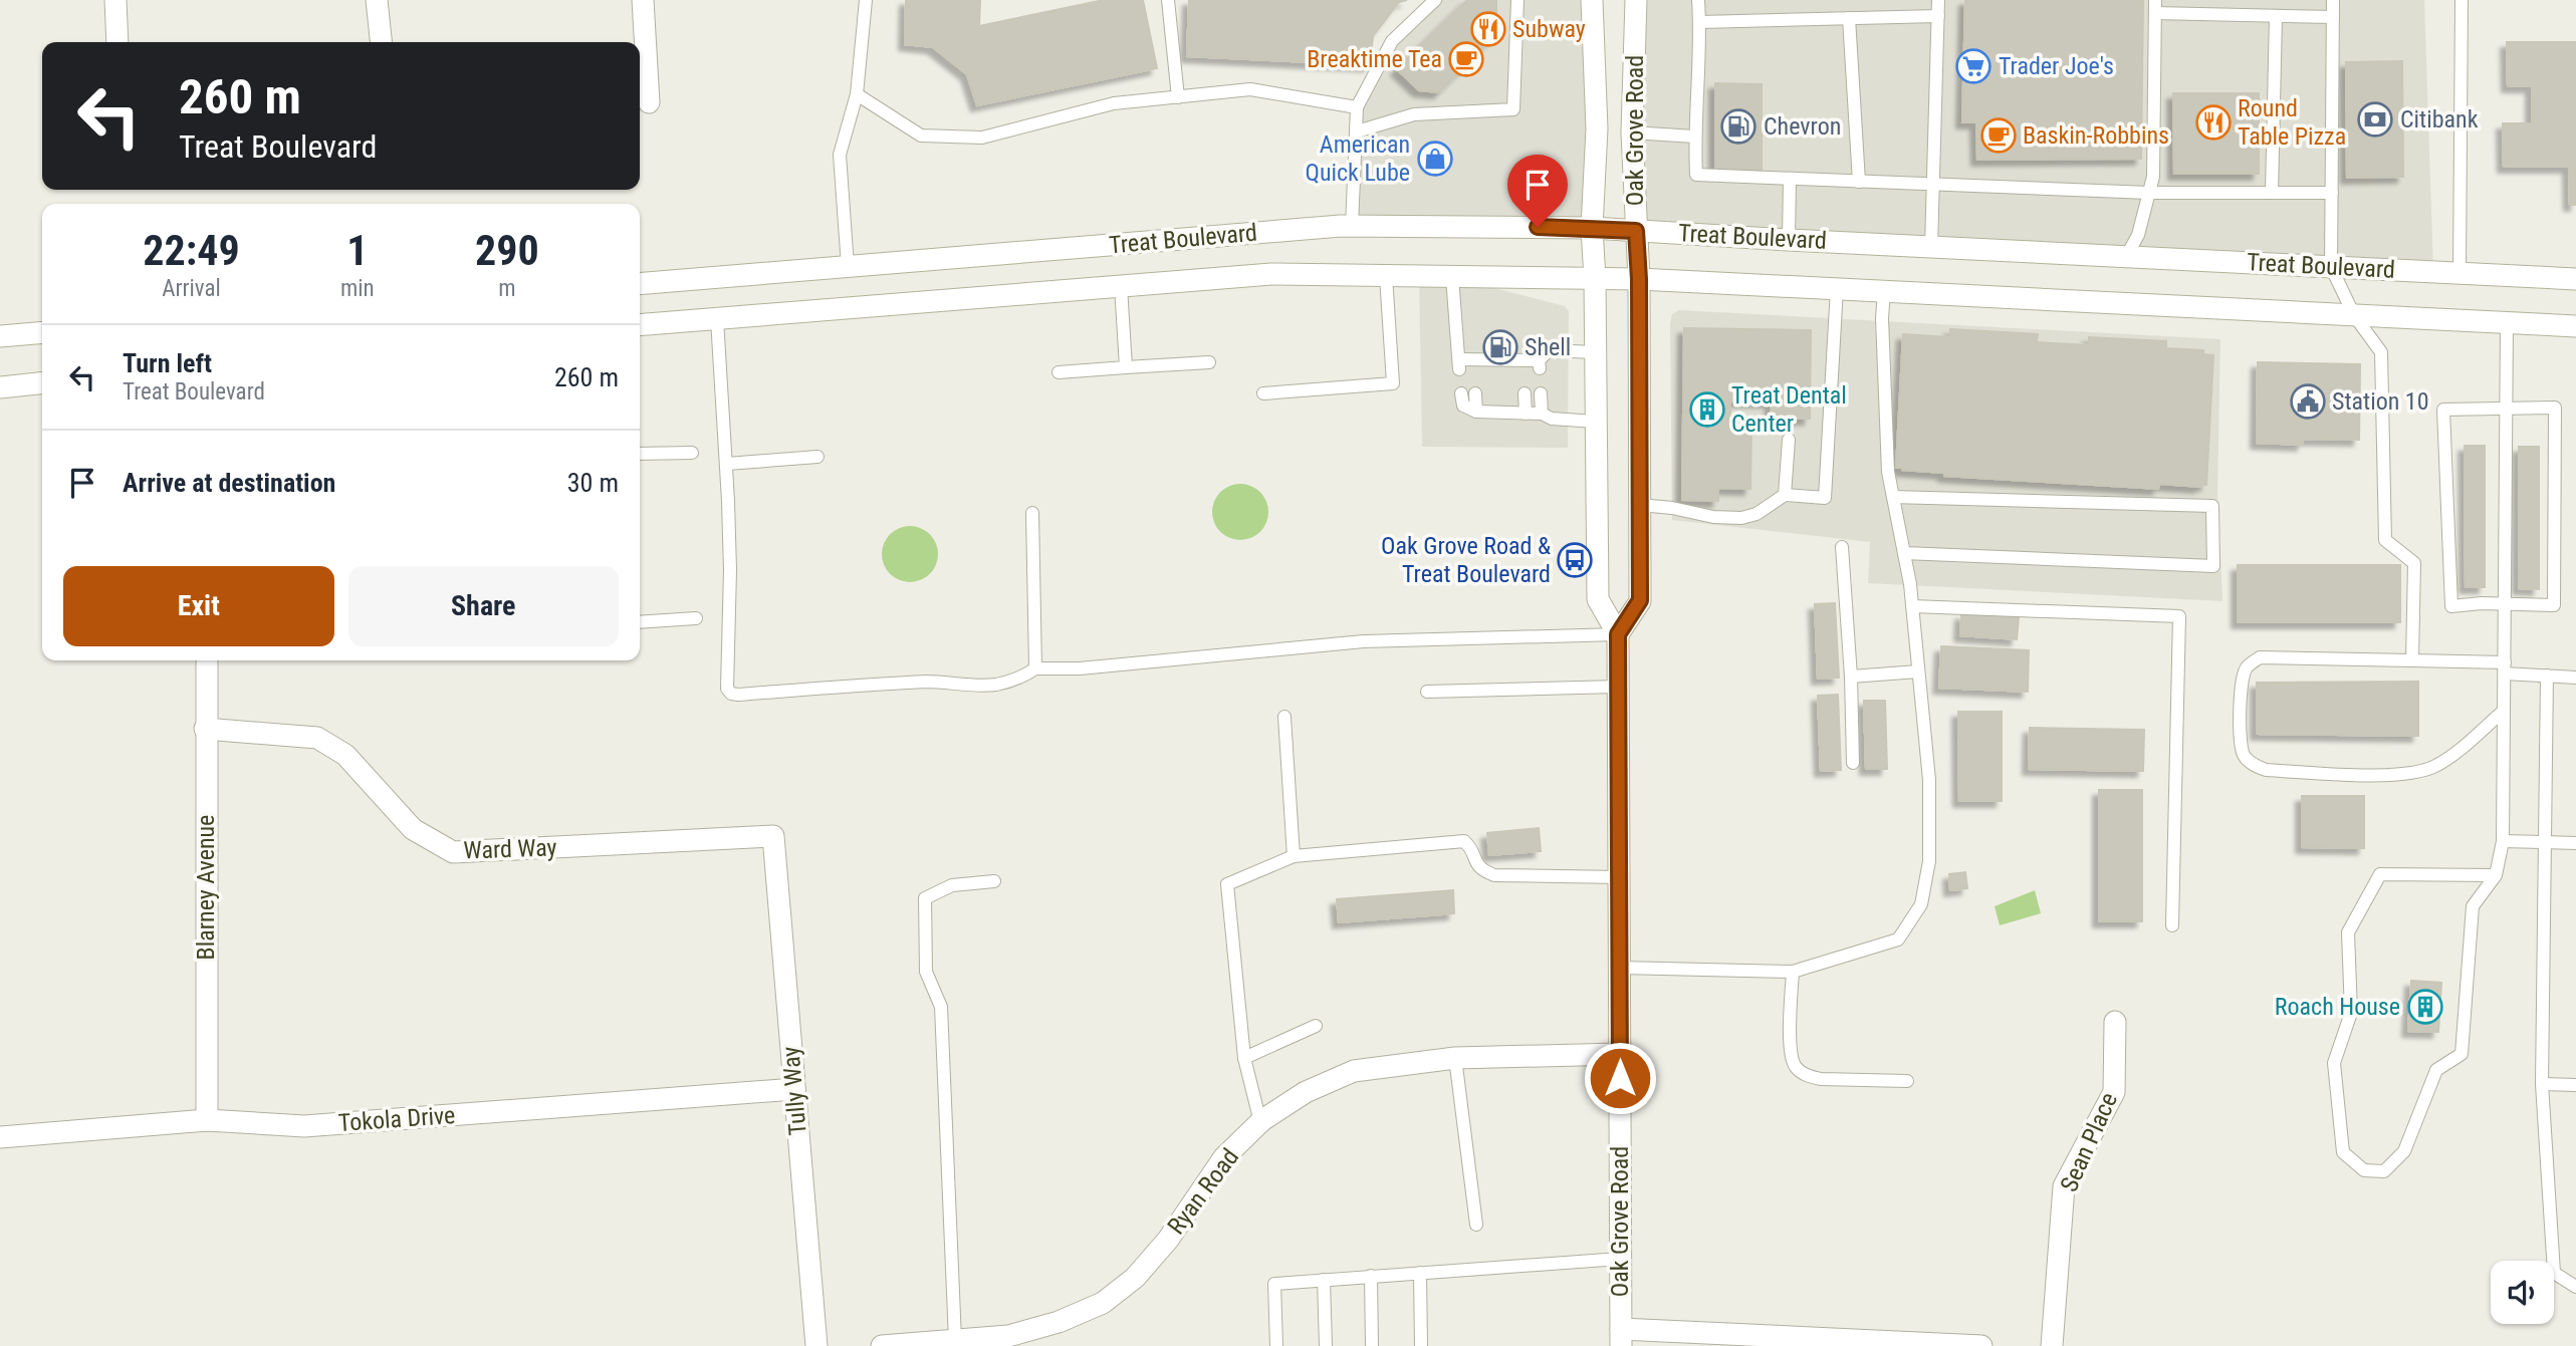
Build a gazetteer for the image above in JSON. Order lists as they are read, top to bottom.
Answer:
{
  "streets": {
    "main road": [
      "Oak Grove Road",
      "Treat Boulevard",
      "Ward Way",
      "Blarney Avenue",
      "Tully Way",
      "Tokola Drive",
      "Sean Place",
      "Ryan Road"
    ]
  },
  "crossings": [
    ["Oak Grove Road", "Treat Boulevard"],
    ["Oak Grove Road", "Ryan Road"],
    ["Ward Way", "Blarney Avenue"],
    ["Ward Way", "Tully Way"],
    ["Blarney Avenue", "Tokola Drive"],
    ["Tully Way", "Tokola Drive"]
  ],
  "places": {
    "restaurant": ["Subway", "Round Table Pizza"],
    "cafe": ["Breaktime Tea", "Baskin-Robbins"],
    "supermarket": ["Trader Joe's"],
    "bank": ["Citibank"],
    "fuel station": ["Chevron", "Shell"],
    "shop": ["American Quick Lube"],
    "public building": ["Station 10"],
    "building": ["Treat Dental Center", "Roach House"],
    "bus stop": ["Oak Grove Road & Treat Boulevard"]
  },
  "page": {
    "turn": ["260 m", "Treat Boulevard"],
    "eta": [
      "22:49",
      "Arrival",
      "1",
      "min",
      "290",
      "m"
    ],
    "list": [
      {
        "name": "Turn left",
        "note": "Treat Boulevard",
        "value": "260 m"
      },
      {
        "name": "Arrive at destination",
        "value": "30 m"
      }
    ],
    "buttons": ["Exit", "Share"]
  }
}
